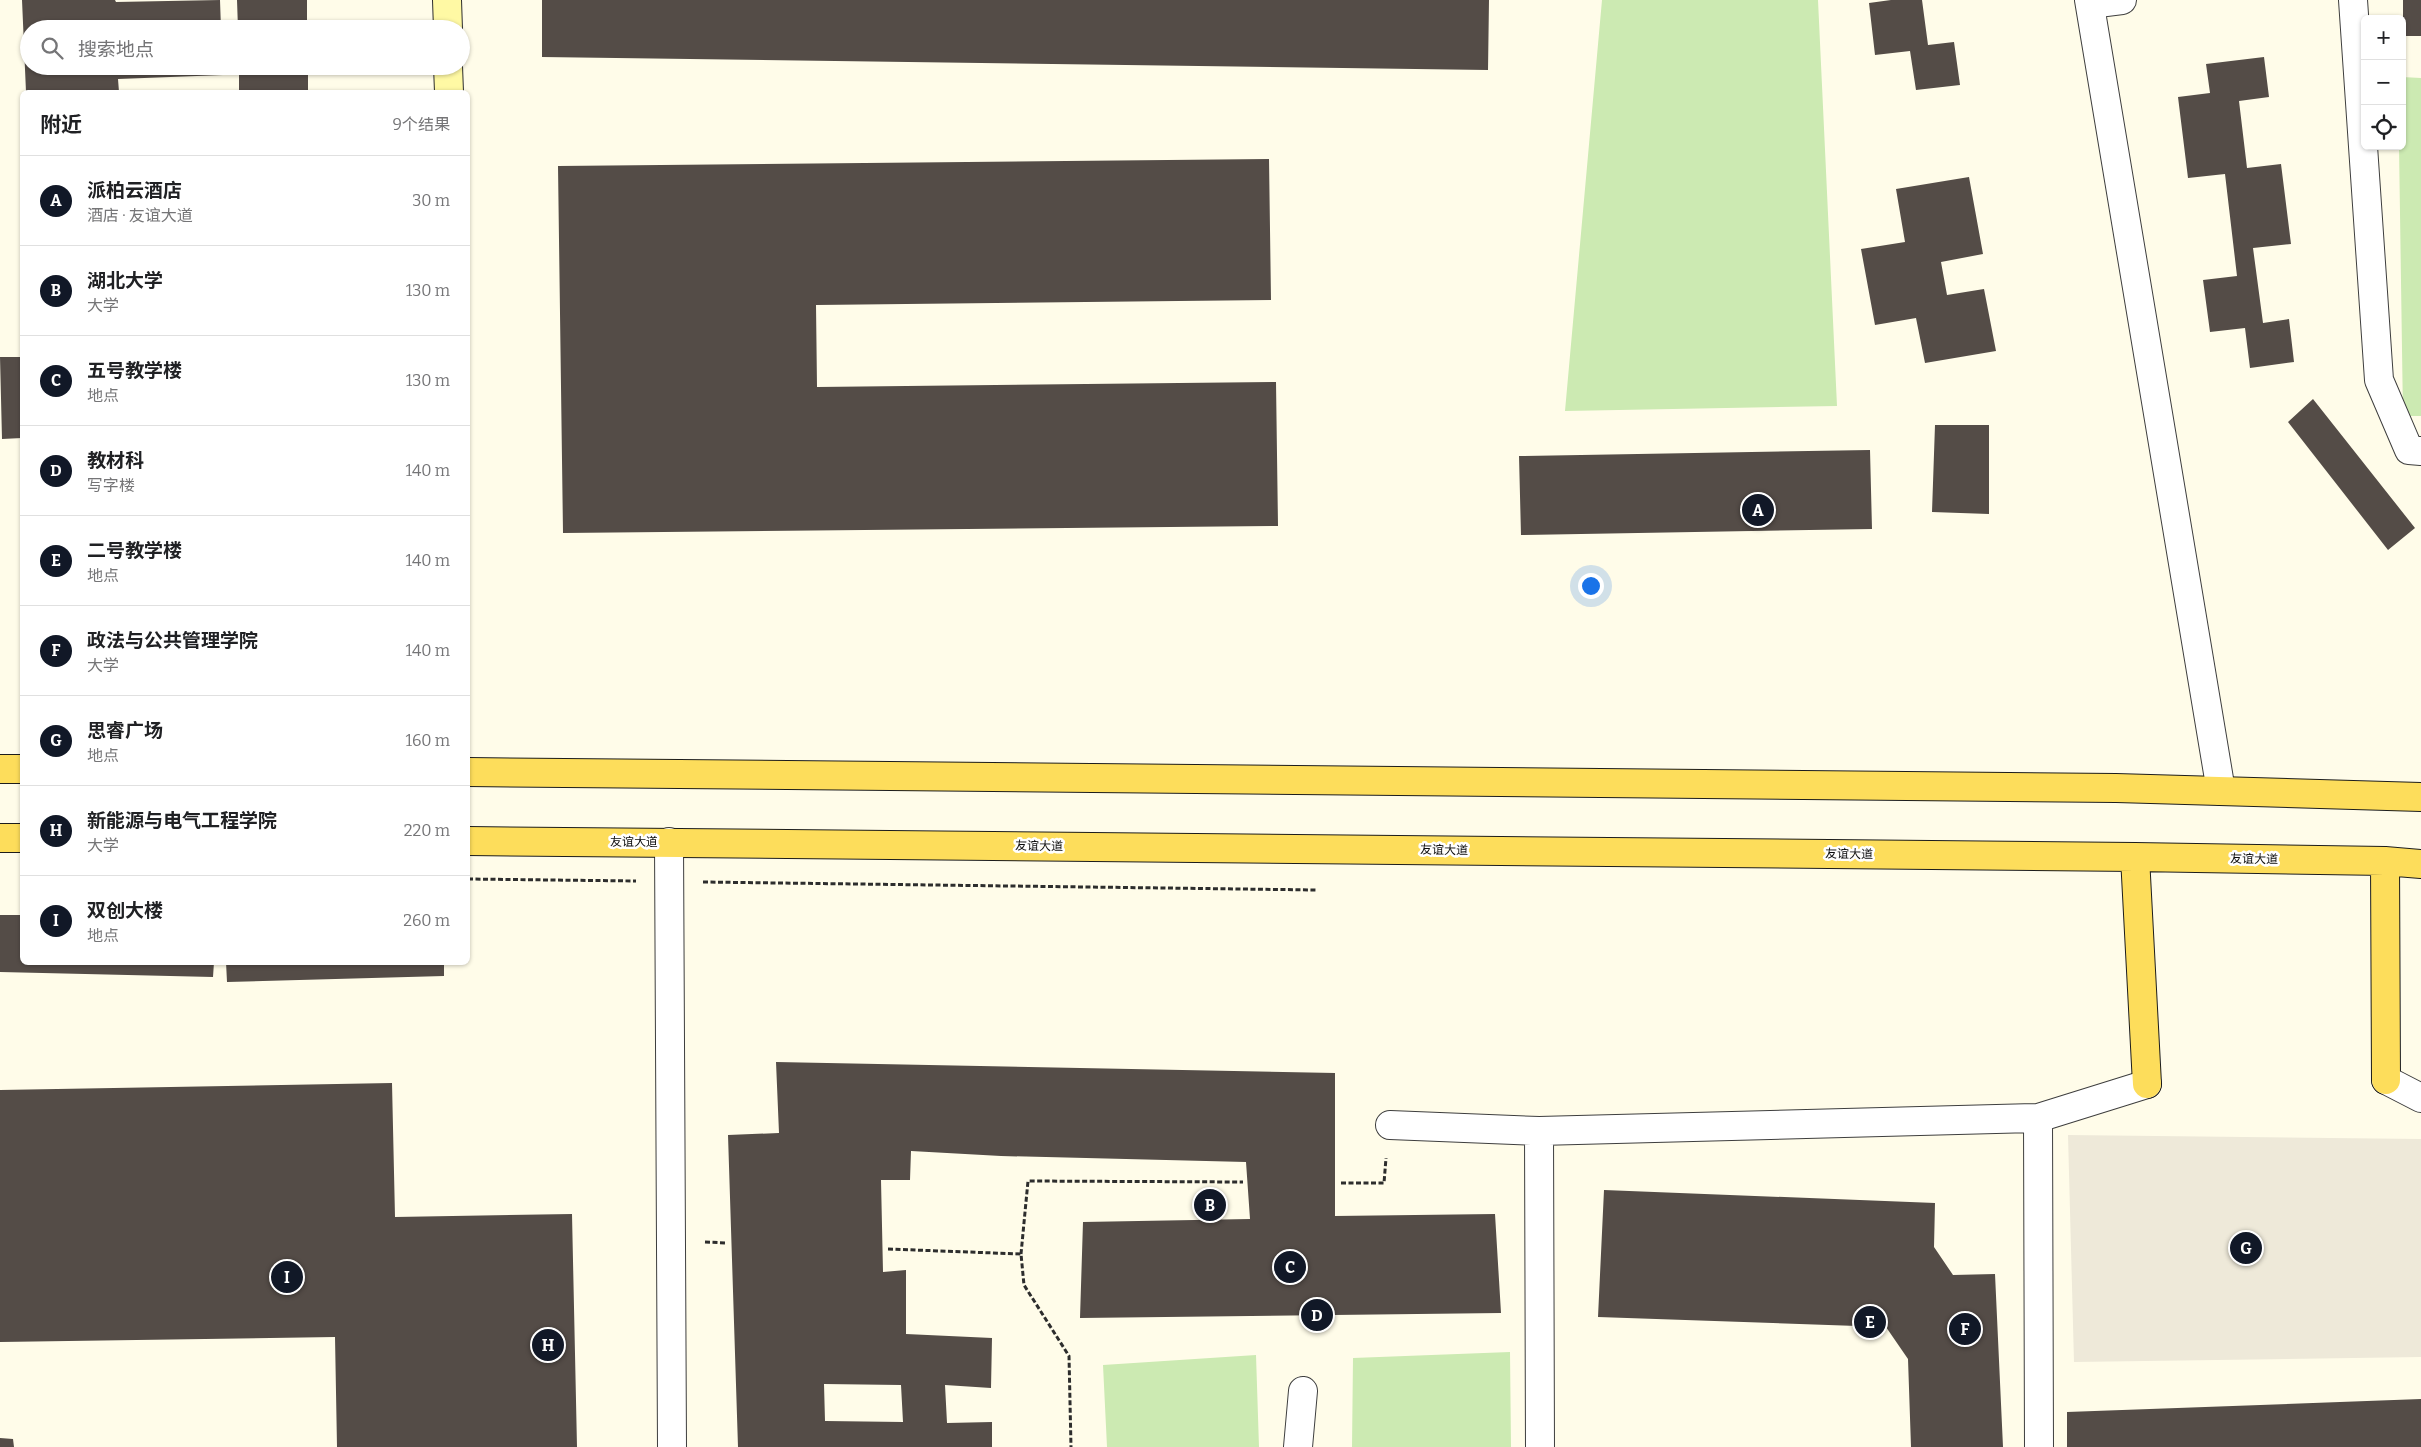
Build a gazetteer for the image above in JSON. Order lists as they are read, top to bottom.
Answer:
{
  "streets": {
    "main road": ["友谊大道"]
  },
  "page": {
    "map_buttons": ["+", "−"],
    "search": "搜索地点",
    "heading": ["附近", "9个结果"],
    "list": [
      {
        "mark": "A",
        "name": "派柏云酒店",
        "note": "酒店 · 友谊大道",
        "value": "30 m"
      },
      {
        "mark": "B",
        "name": "湖北大学",
        "note": "大学",
        "value": "130 m"
      },
      {
        "mark": "C",
        "name": "五号教学楼",
        "note": "地点",
        "value": "130 m"
      },
      {
        "mark": "D",
        "name": "教材科",
        "note": "写字楼",
        "value": "140 m"
      },
      {
        "mark": "E",
        "name": "二号教学楼",
        "note": "地点",
        "value": "140 m"
      },
      {
        "mark": "F",
        "name": "政法与公共管理学院",
        "note": "大学",
        "value": "140 m"
      },
      {
        "mark": "G",
        "name": "思睿广场",
        "note": "地点",
        "value": "160 m"
      },
      {
        "mark": "H",
        "name": "新能源与电气工程学院",
        "note": "大学",
        "value": "220 m"
      },
      {
        "mark": "I",
        "name": "双创大楼",
        "note": "地点",
        "value": "260 m"
      }
    ],
    "pins": [
      "A",
      "B",
      "G",
      "C",
      "I",
      "D",
      "E",
      "F",
      "H"
    ]
  }
}
